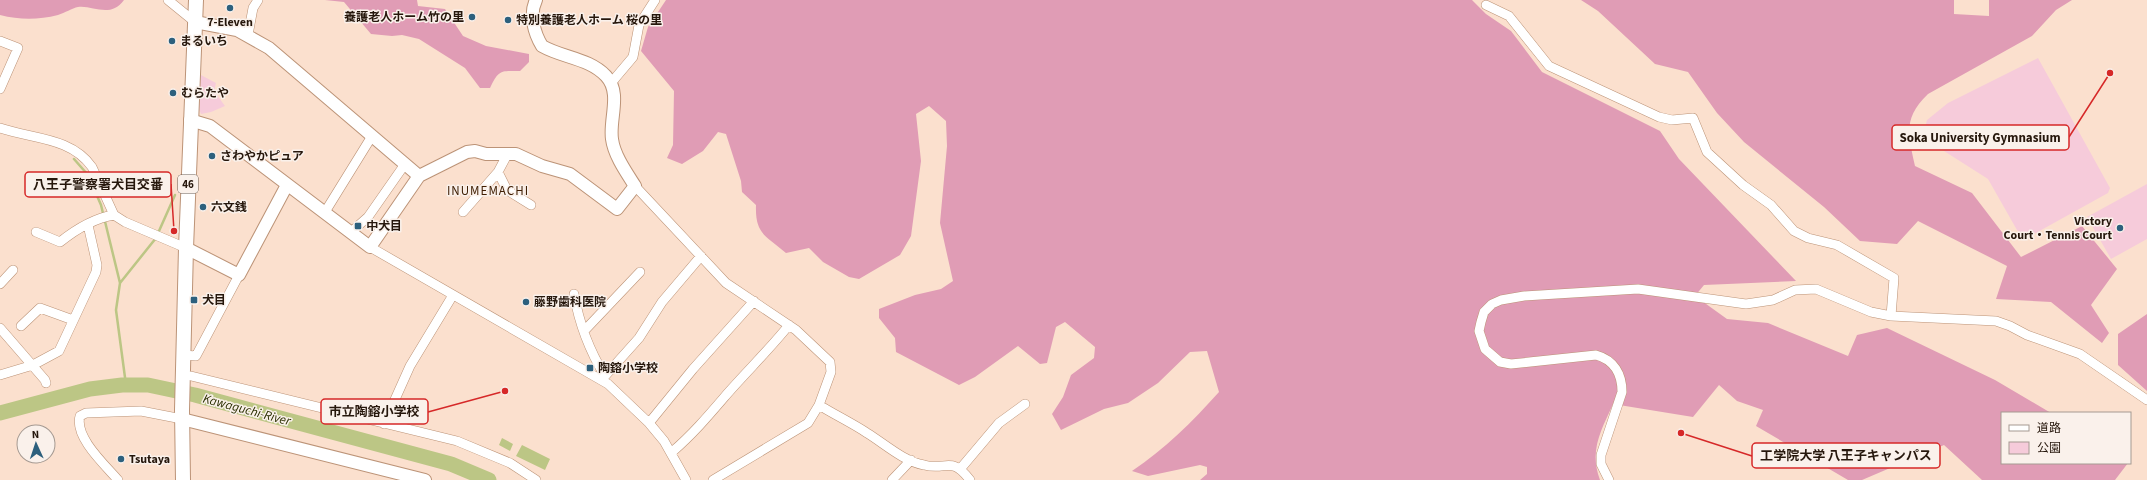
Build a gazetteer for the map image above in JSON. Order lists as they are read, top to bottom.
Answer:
{
  "streets": {
    "main road": ["46"]
  },
  "districts": ["INUMEMACHI"],
  "water": ["Kawaguchi-River"],
  "places": {
    "other": [
      "7-Eleven",
      "養護老人ホーム竹の里",
      "特別養護老人ホーム 桜の里",
      "まるいち",
      "Soka University Gymnasium",
      "むらたや",
      "さわやかピュア",
      "六文銭",
      "Victory Court・Tennis Court",
      "八王子警察署犬目交番",
      "藤野歯科医院",
      "市立陶鎔小学校",
      "工学院大学 八王子キャンパス",
      "Tsutaya"
    ],
    "transit": ["中犬目", "犬目", "陶鎔小学校"]
  },
  "legend": ["道路", "公園"],
  "north": "top"
}
